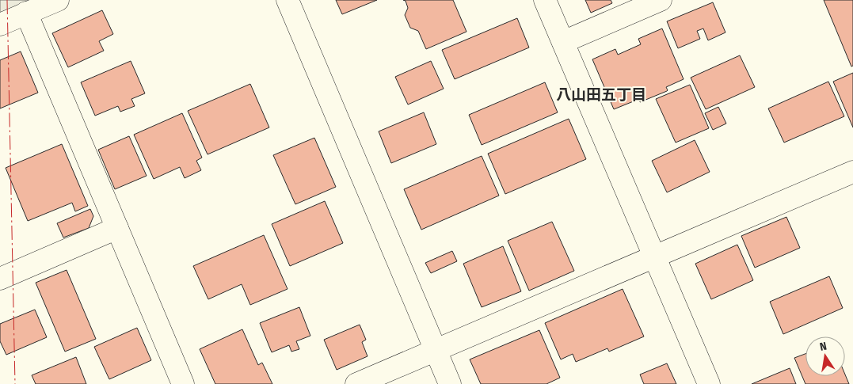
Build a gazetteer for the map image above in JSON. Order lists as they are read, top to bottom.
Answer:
{
  "districts": ["八山田五丁目"],
  "north": "top"
}
